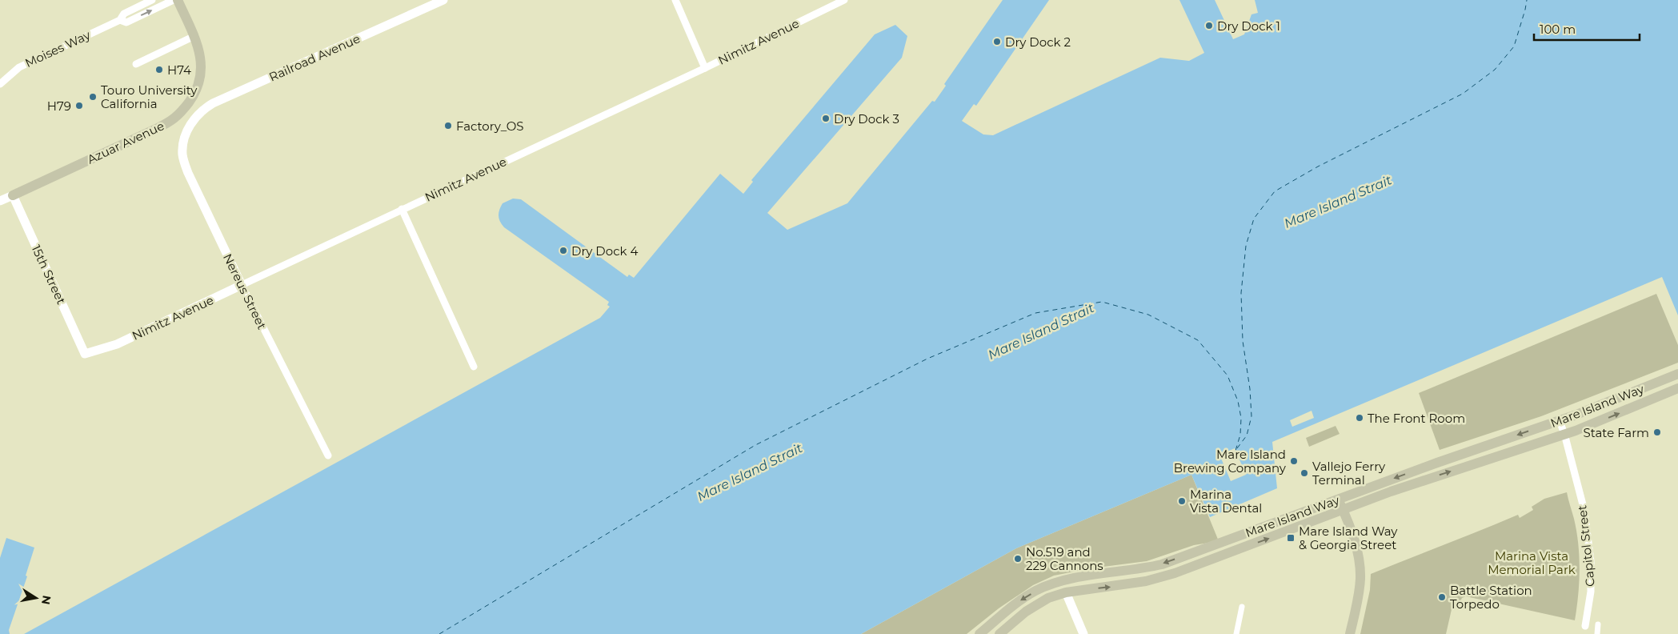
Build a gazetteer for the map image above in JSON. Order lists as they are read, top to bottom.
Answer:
{
  "streets": {
    "main road": ["Azuar Avenue", "Mare Island Way"],
    "street": [
      "Nimitz Avenue",
      "Moises Way",
      "Railroad Avenue",
      "15th Street",
      "Nereus Street",
      "Capitol Street"
    ]
  },
  "crossings": [
    ["Nimitz Avenue", "15th Street"],
    ["Nimitz Avenue", "Nereus Street"],
    ["Railroad Avenue", "Nereus Street"],
    ["Azuar Avenue", "15th Street"],
    ["Mare Island Way", "Capitol Street"]
  ],
  "water": ["Mare Island Strait"],
  "parks": ["Marina Vista Memorial Park"],
  "places": {
    "other": [
      "Dry Dock 1",
      "Dry Dock 2",
      "H74",
      "Touro University California",
      "H79",
      "Dry Dock 3",
      "Factory_OS",
      "Dry Dock 4",
      "The Front Room",
      "State Farm",
      "Mare Island Brewing Company",
      "Vallejo Ferry Terminal",
      "Marina Vista Dental",
      "No.519 and 229 Cannons",
      "Battle Station Torpedo"
    ],
    "transit": ["Mare Island Way & Georgia Street"]
  },
  "scale_bar": "100 m",
  "north": "right"
}
